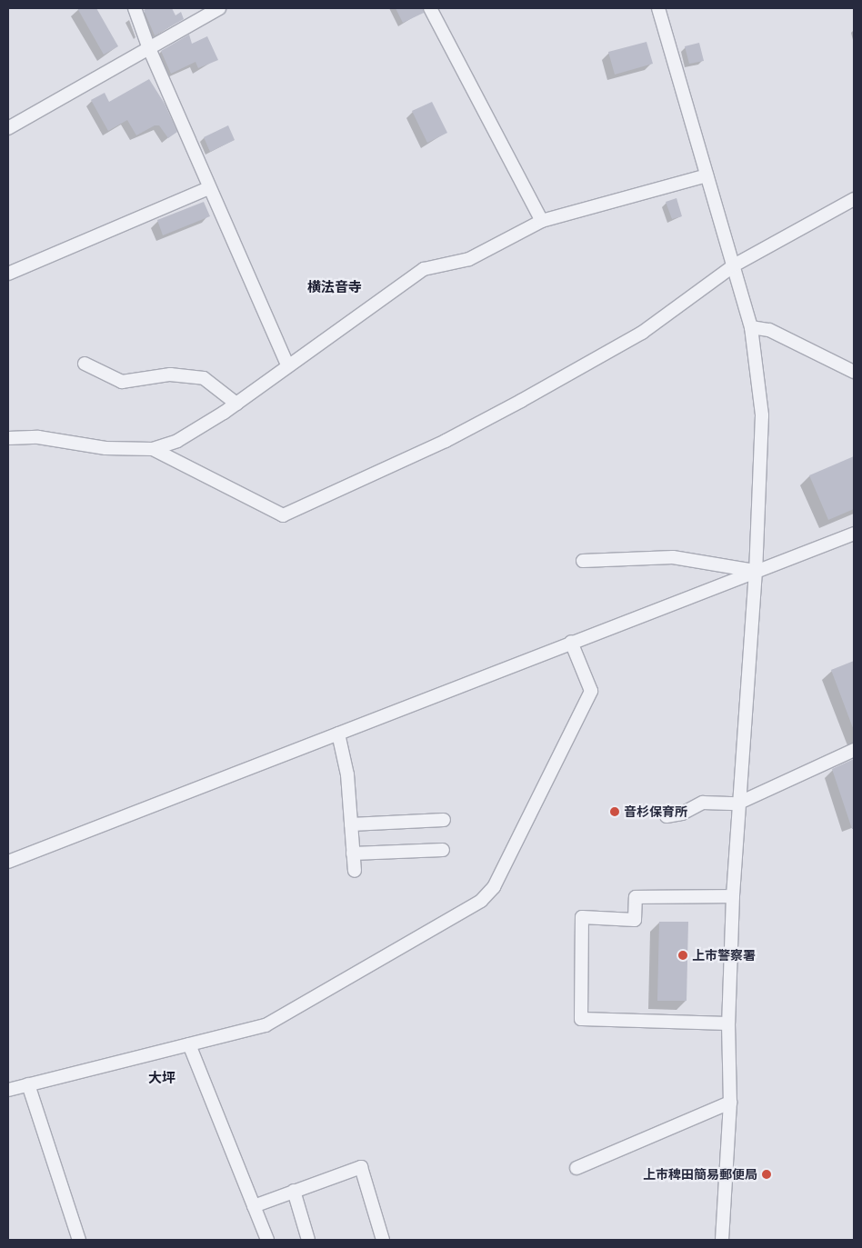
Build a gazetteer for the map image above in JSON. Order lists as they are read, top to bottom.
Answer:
{
  "districts": ["横法音寺", "大坪"],
  "places": ["音杉保育所", "上市警察署", "上市稗田簡易郵便局"]
}
